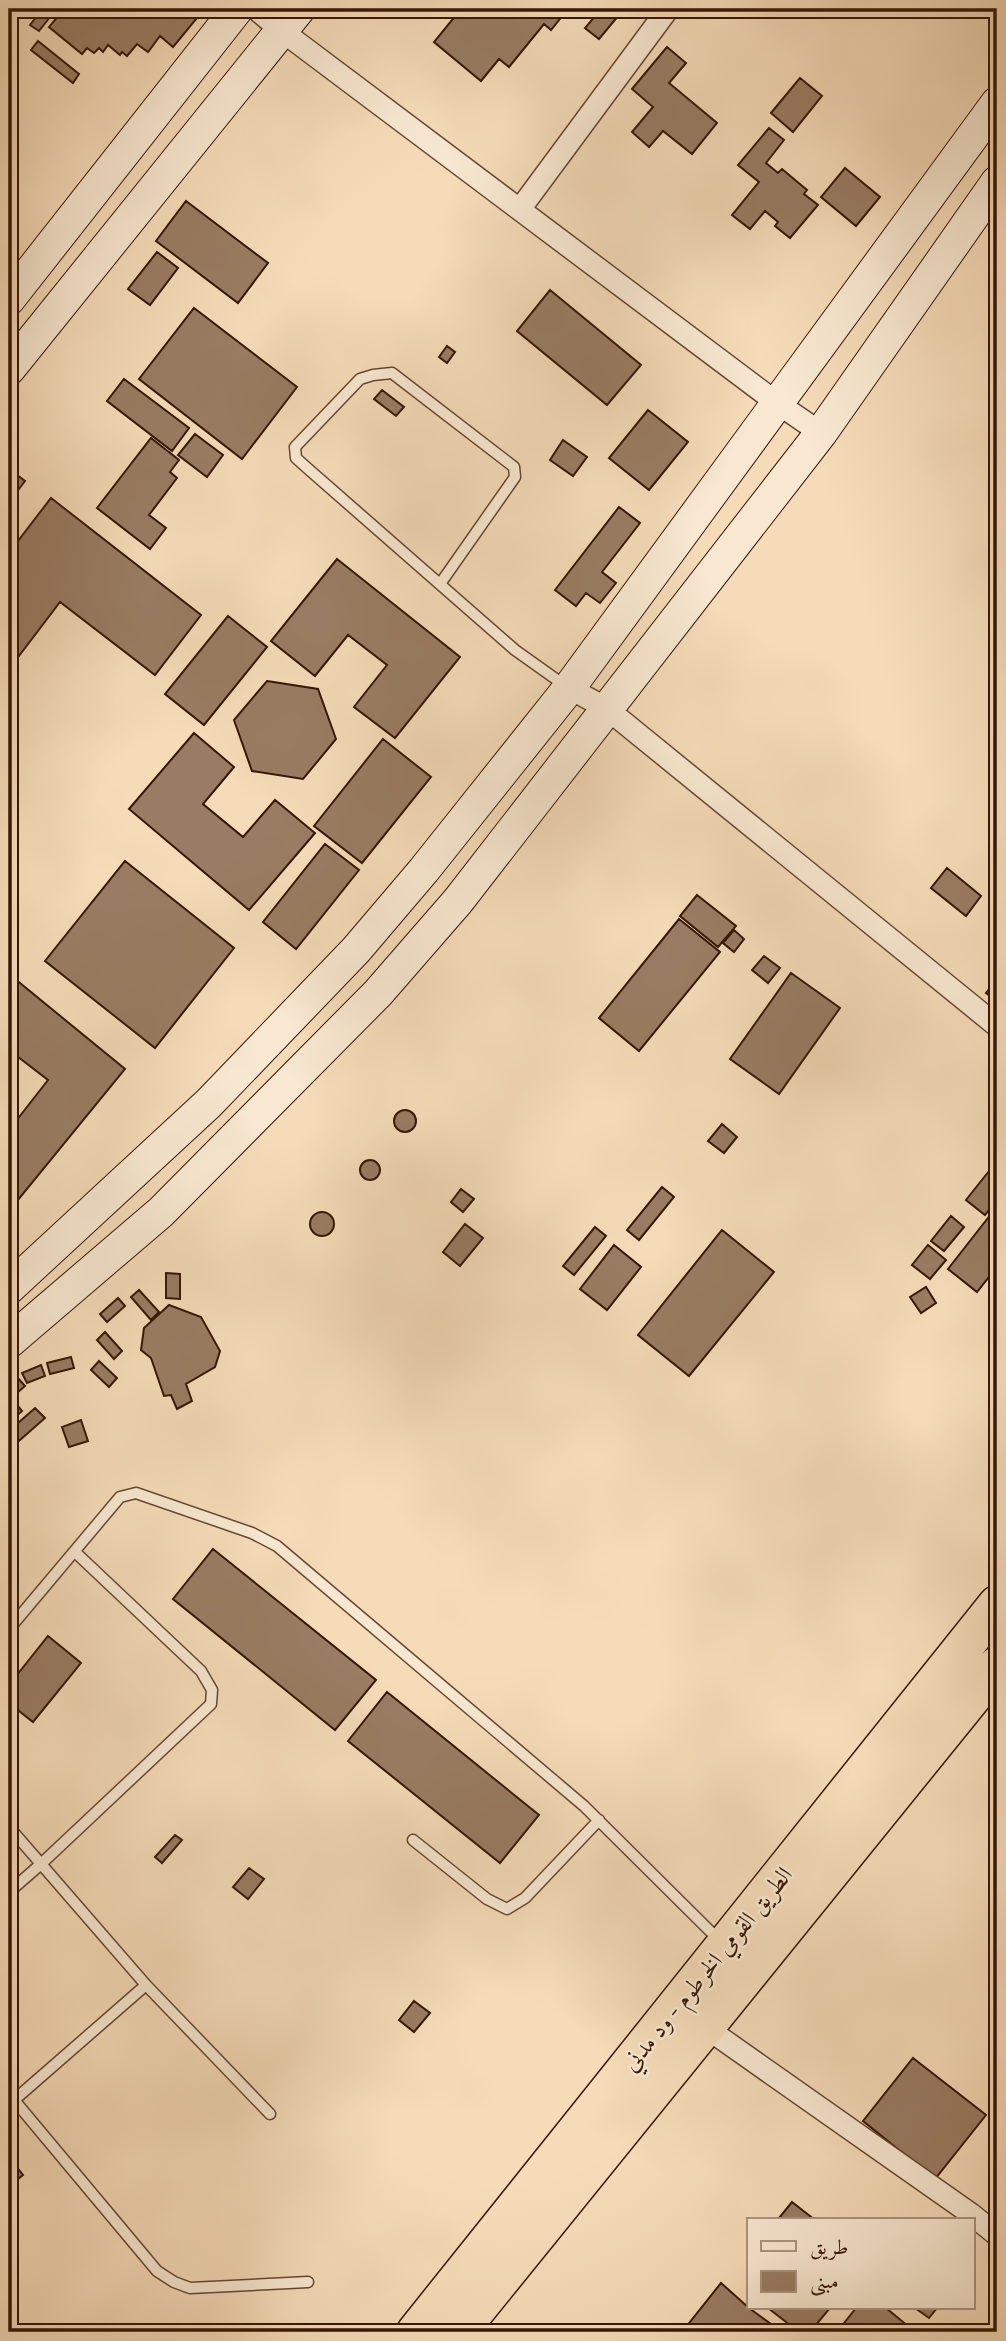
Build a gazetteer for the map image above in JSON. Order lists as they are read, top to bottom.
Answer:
{
  "streets": {
    "highway": ["الطريق القومي الخرطوم - ود مدني"]
  },
  "legend": ["طريق", "مبنى"]
}
